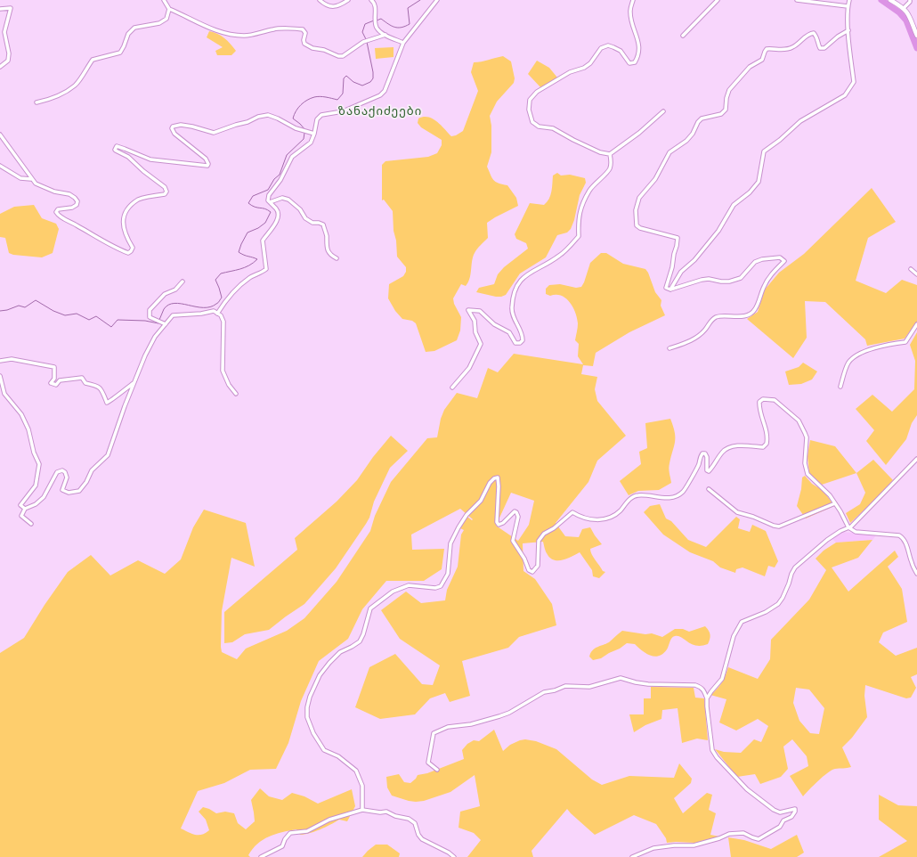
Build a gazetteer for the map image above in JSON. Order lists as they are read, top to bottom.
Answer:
{
  "districts": ["ზანაქიძეები"]
}
